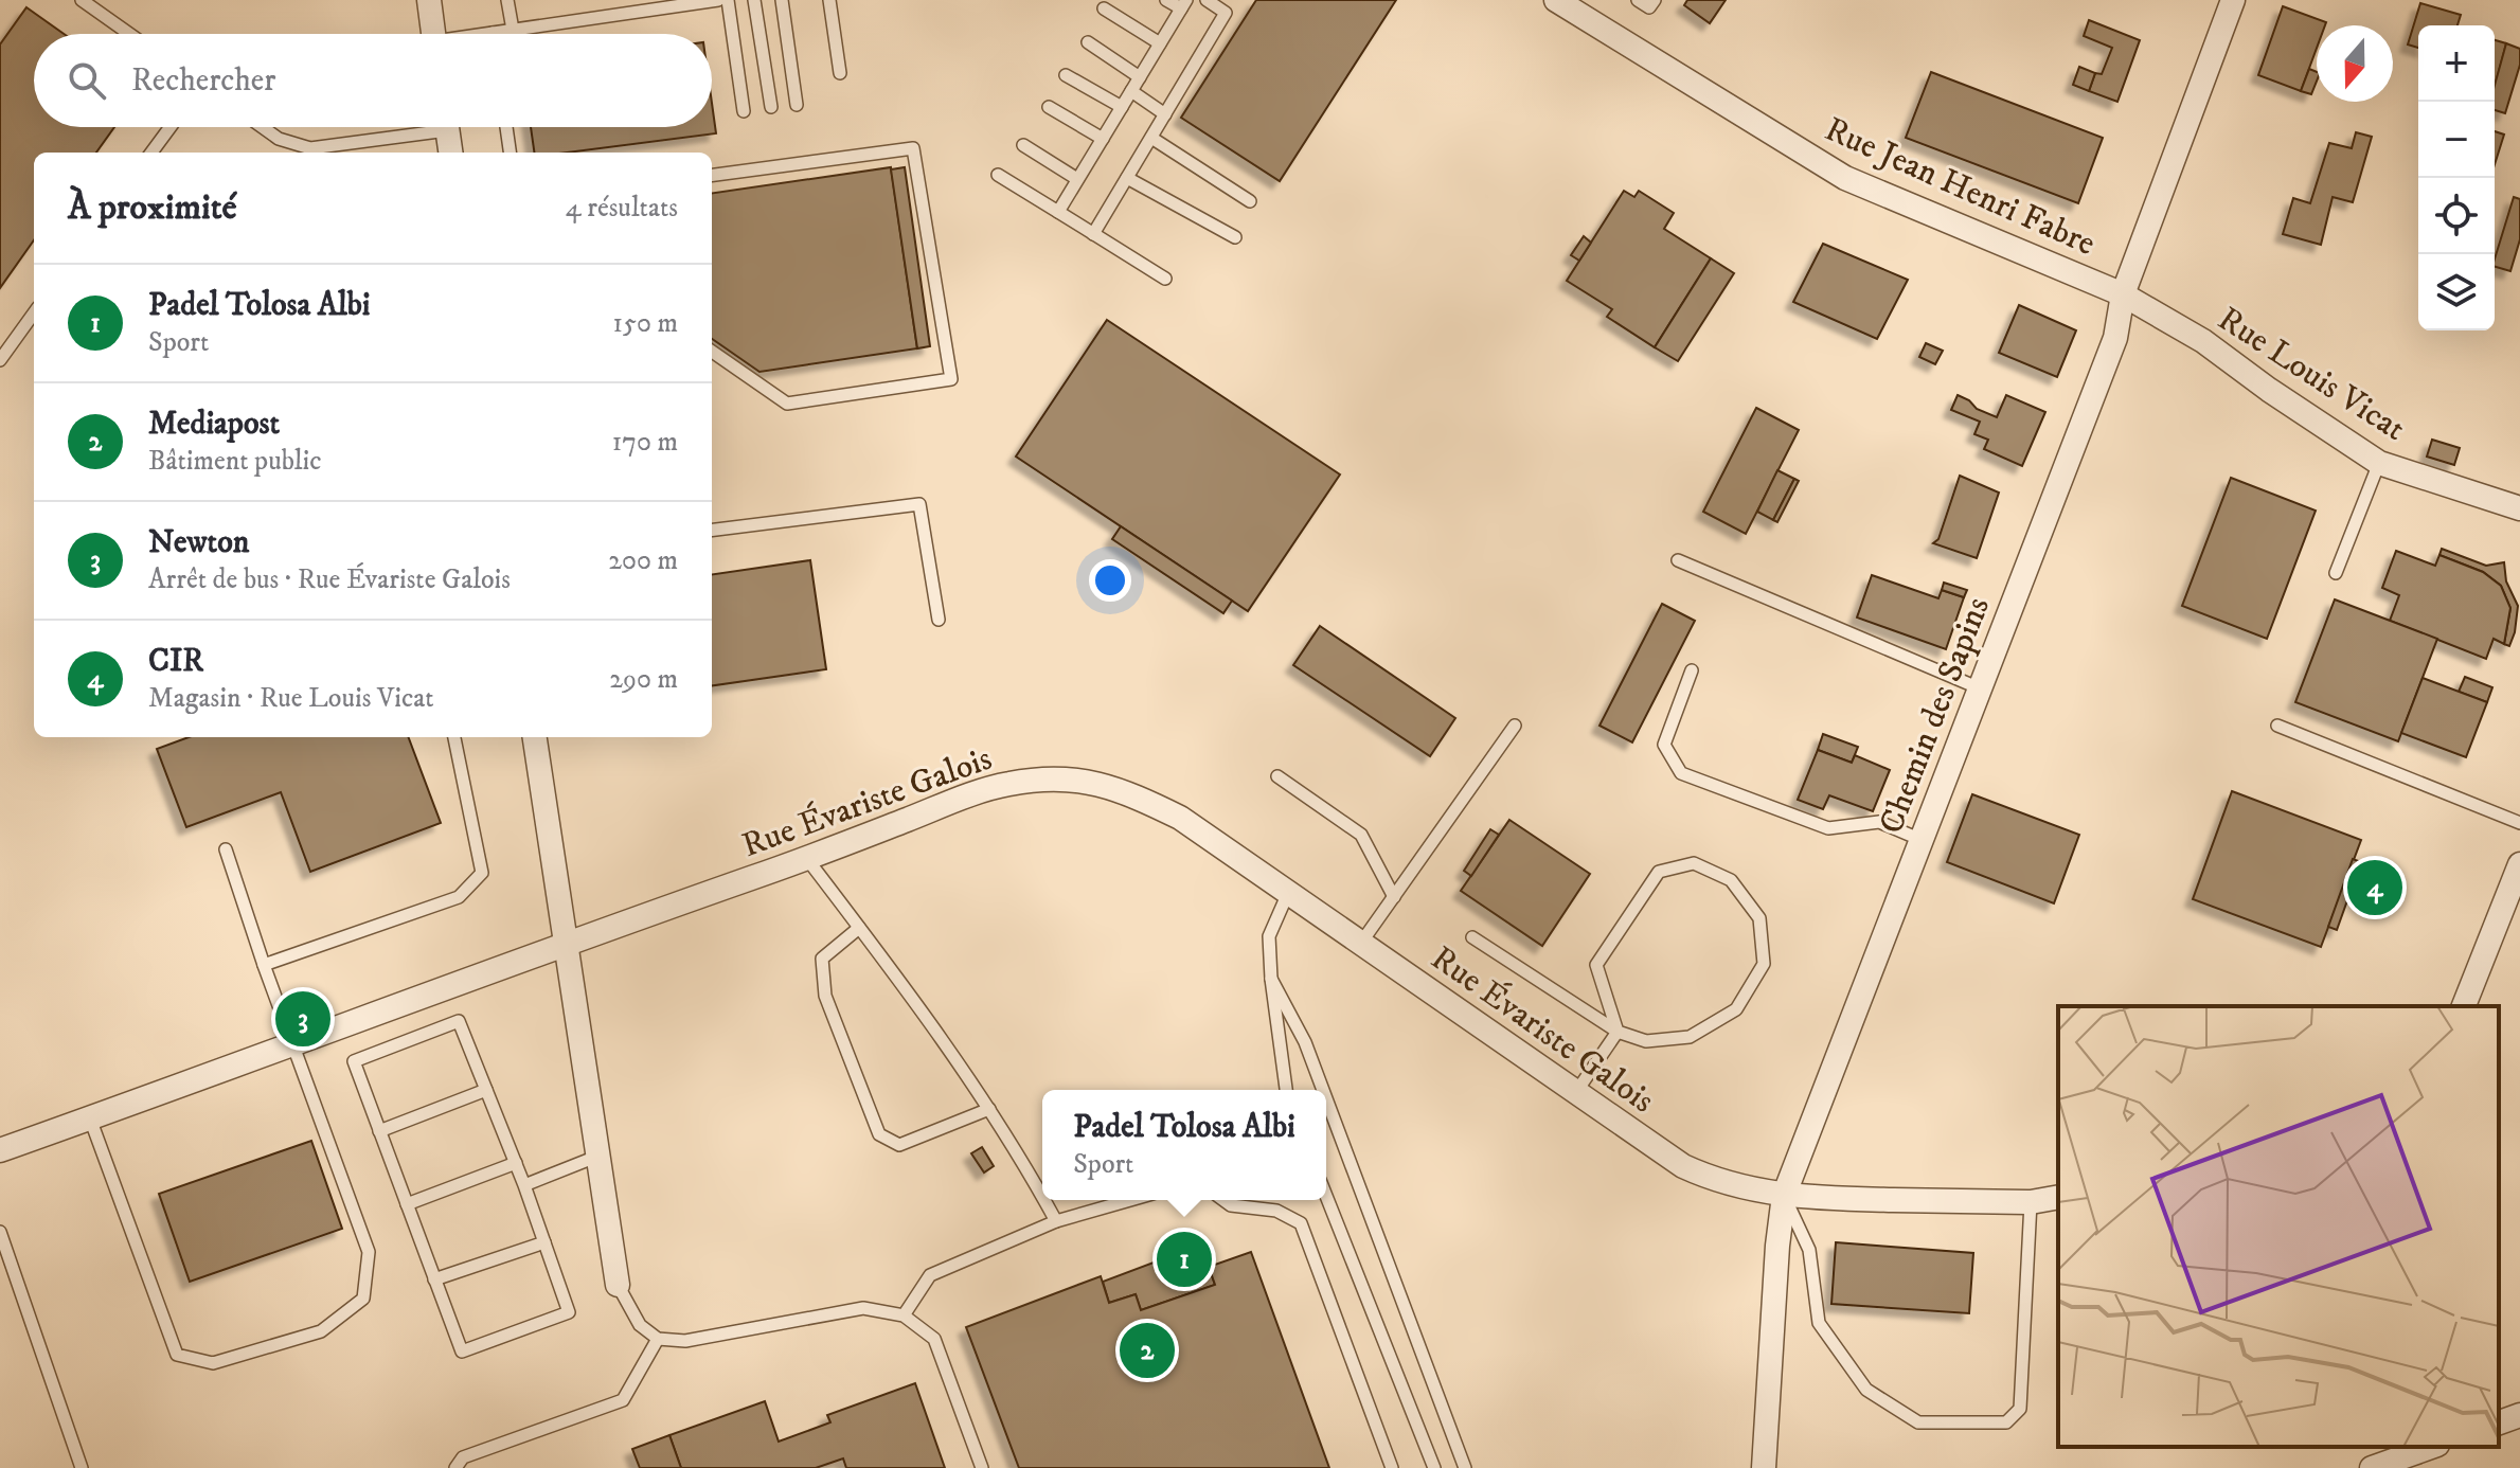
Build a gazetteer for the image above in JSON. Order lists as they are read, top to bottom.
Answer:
{
  "streets": {
    "street": [
      "Rue Jean Henri Fabre",
      "Rue Louis Vicat",
      "Chemin des Sapins",
      "Rue Évariste Galois"
    ]
  },
  "crossings": [
    ["Rue Jean Henri Fabre", "Rue Louis Vicat"],
    ["Rue Jean Henri Fabre", "Chemin des Sapins"],
    ["Rue Louis Vicat", "Chemin des Sapins"],
    ["Chemin des Sapins", "Rue Évariste Galois"]
  ],
  "north": "bottom",
  "page": {
    "map_buttons": ["+", "−"],
    "search": "Rechercher",
    "heading": ["À proximité", "4 résultats"],
    "list": [
      {
        "mark": "1",
        "name": "Padel Tolosa Albi",
        "note": "Sport",
        "value": "150 m"
      },
      {
        "mark": "2",
        "name": "Mediapost",
        "note": "Bâtiment public",
        "value": "170 m"
      },
      {
        "mark": "3",
        "name": "Newton",
        "note": "Arrêt de bus · Rue Évariste Galois",
        "value": "200 m"
      },
      {
        "mark": "4",
        "name": "CIR",
        "note": "Magasin · Rue Louis Vicat",
        "value": "290 m"
      }
    ],
    "pins": [
      "4",
      "3",
      "1",
      "2"
    ],
    "popup": ["Padel Tolosa Albi", "Sport"]
  }
}
